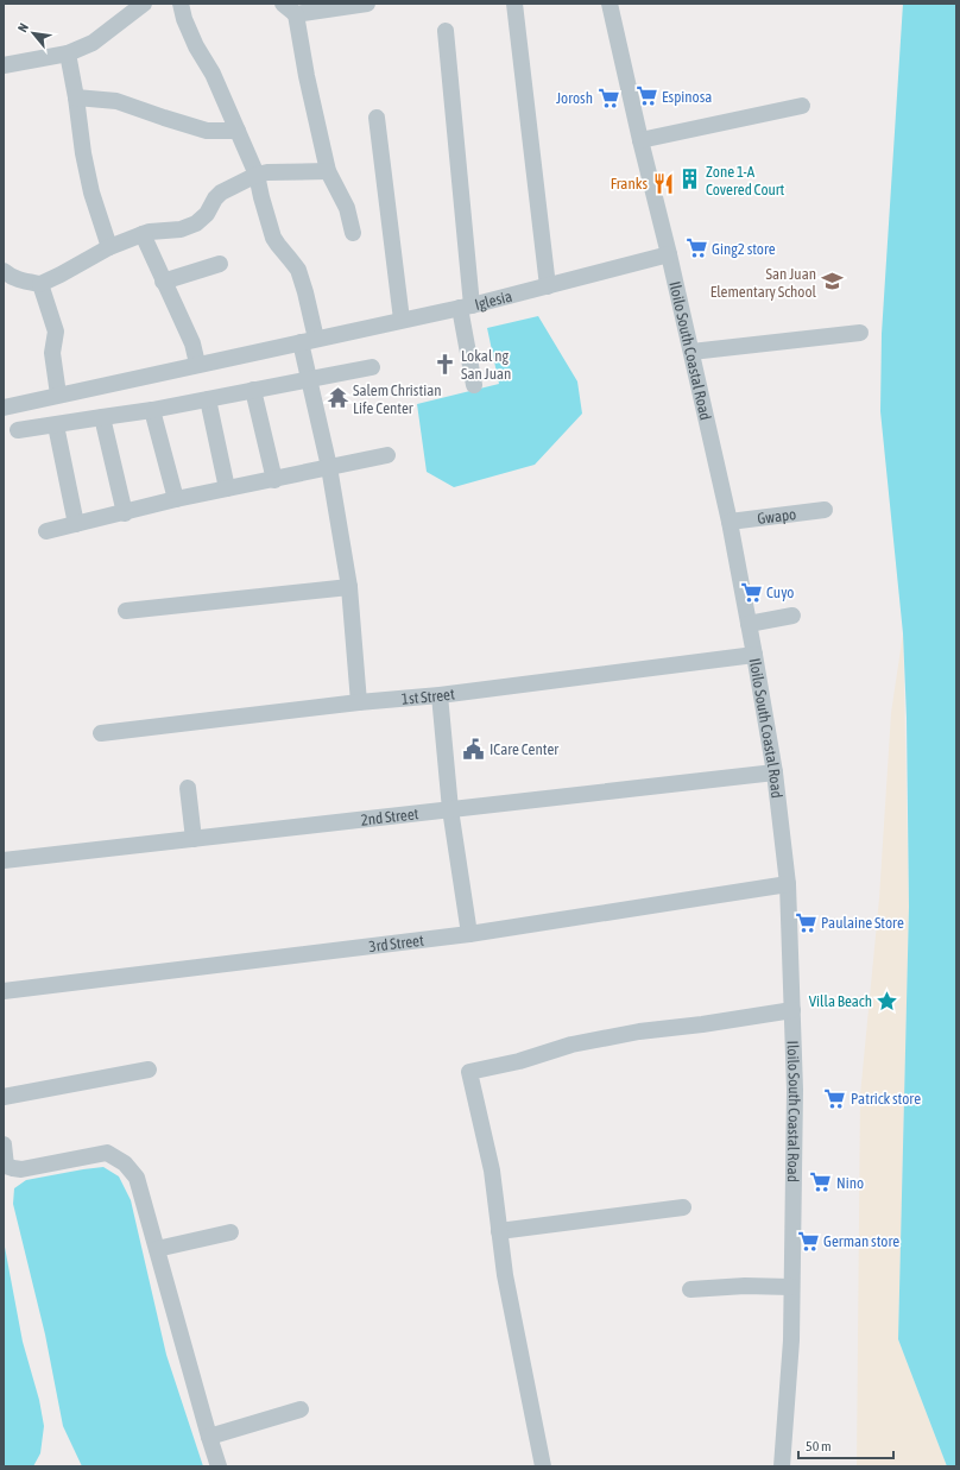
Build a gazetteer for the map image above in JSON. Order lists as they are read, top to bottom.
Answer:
{
  "streets": {
    "street": [
      "Iglesia",
      "Iloilo South Coastal Road",
      "Gwapo",
      "1st Street",
      "2nd Street",
      "3rd Street"
    ]
  },
  "crossings": [
    ["Iglesia", "Iloilo South Coastal Road"],
    ["Iloilo South Coastal Road", "Gwapo"],
    ["Iloilo South Coastal Road", "1st Street"],
    ["Iloilo South Coastal Road", "2nd Street"],
    ["Iloilo South Coastal Road", "3rd Street"]
  ],
  "places": {
    "supermarket": [
      "Espinosa",
      "Jorosh",
      "Ging2 store",
      "Cuyo",
      "Paulaine Store",
      "Patrick store",
      "Nino",
      "German store"
    ],
    "building": ["Zone 1-A Covered Court"],
    "restaurant": ["Franks"],
    "school or university": ["San Juan Elementary School"],
    "church": ["Lokal ng San Juan"],
    "temple": ["Salem Christian Life Center"],
    "public building": ["ICare Center"],
    "place": ["Villa Beach"]
  },
  "scale_bar": "50 m",
  "north": "top left"
}
